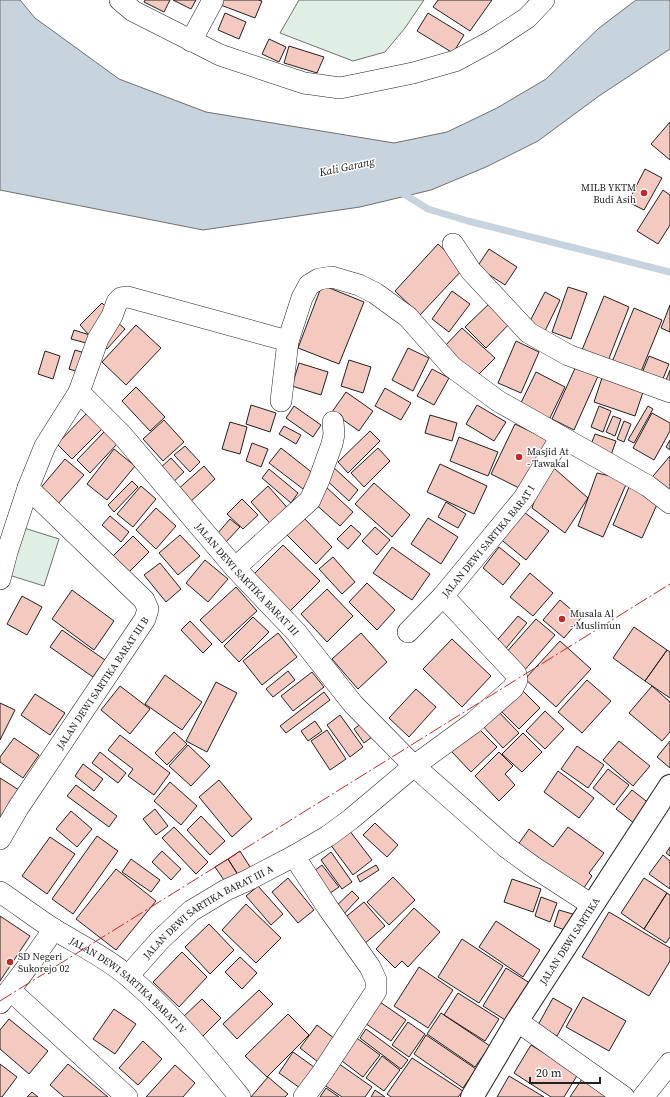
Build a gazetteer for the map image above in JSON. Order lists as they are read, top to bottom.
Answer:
{
  "streets": {
    "street": [
      "JALAN DEWI SARTIKA BARAT I",
      "JALAN DEWI SARTIKA BARAT III",
      "JALAN DEWI SARTIKA BARAT III B",
      "JALAN DEWI SARTIKA BARAT III A",
      "JALAN DEWI SARTIKA",
      "JALAN DEWI SARTIKA BARAT IV"
    ]
  },
  "crossings": [
    ["JALAN DEWI SARTIKA BARAT I", "JALAN DEWI SARTIKA BARAT III"],
    ["JALAN DEWI SARTIKA BARAT I", "JALAN DEWI SARTIKA BARAT III A"],
    ["JALAN DEWI SARTIKA BARAT III", "JALAN DEWI SARTIKA BARAT III A"],
    ["JALAN DEWI SARTIKA BARAT III", "JALAN DEWI SARTIKA"],
    ["JALAN DEWI SARTIKA BARAT III A", "JALAN DEWI SARTIKA BARAT IV"]
  ],
  "water": ["Kali Garang"],
  "places": [
    "MILB YKTM Budi Asih",
    "Masjid At - Tawakal",
    "Musala Al - Muslimun",
    "SD Negeri Sukorejo 02"
  ],
  "scale_bar": "20 m"
}
